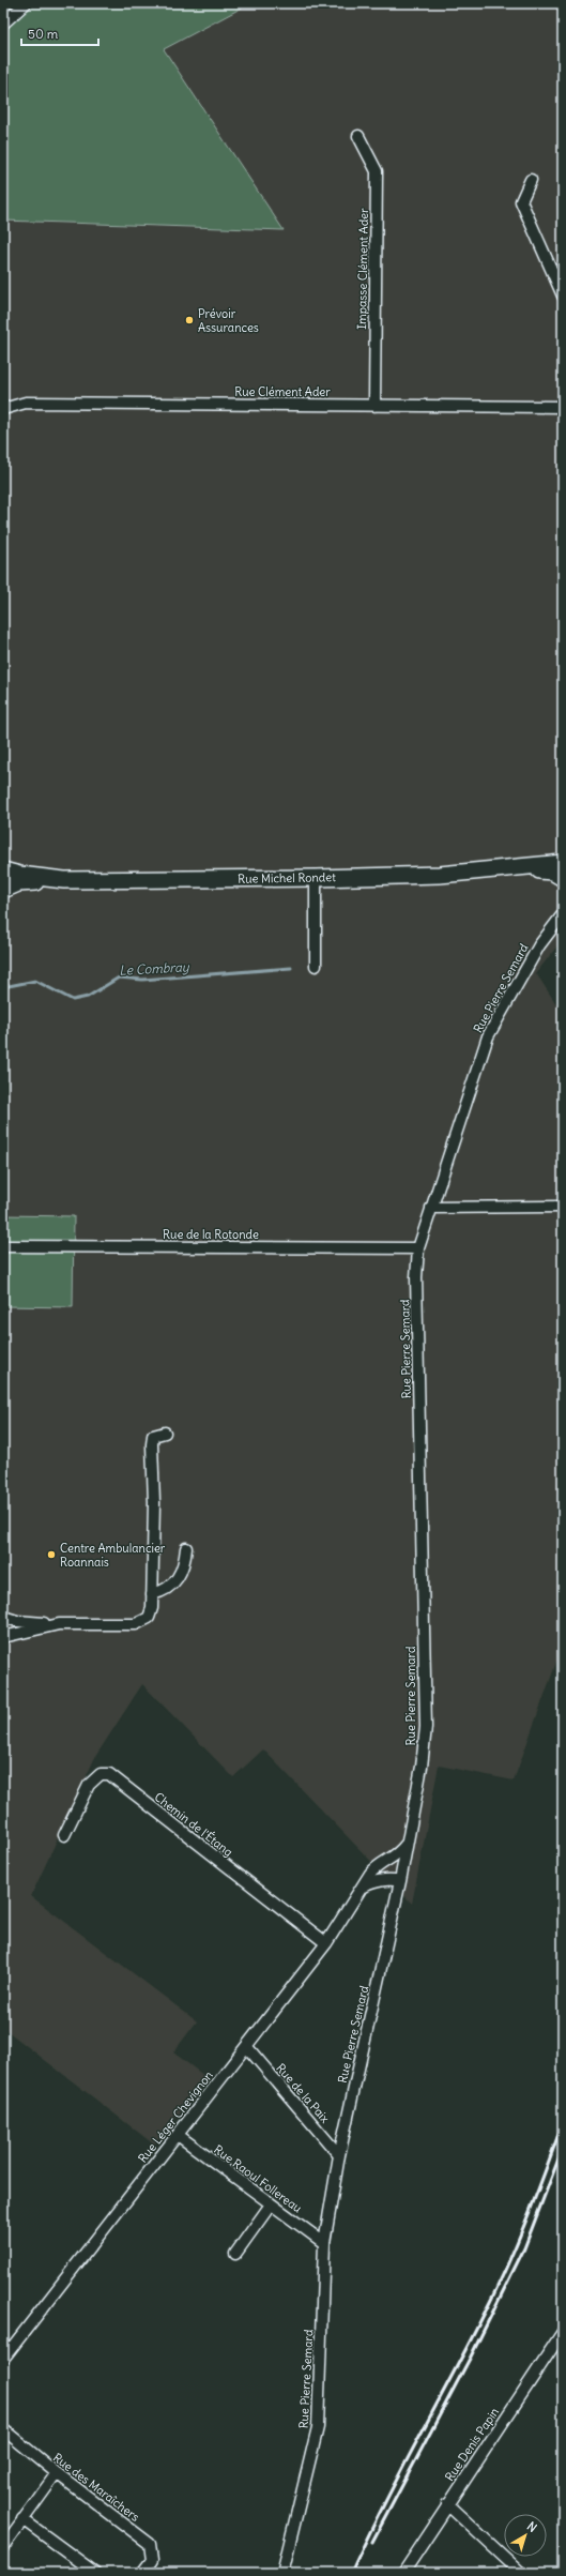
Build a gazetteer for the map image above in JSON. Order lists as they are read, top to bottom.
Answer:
{
  "streets": {
    "street": [
      "Impasse Clément Ader",
      "Rue Clément Ader",
      "Rue Michel Rondet",
      "Rue Pierre Semard",
      "Rue de la Rotonde",
      "Chemin de l'Étang",
      "Rue de la Paix",
      "Rue Léger Chevignon",
      "Rue Raoul Follereau",
      "Rue Denis Papin",
      "Rue des Maraîchers"
    ]
  },
  "crossings": [
    ["Impasse Clément Ader", "Rue Clément Ader"],
    ["Rue Pierre Semard", "Rue de la Rotonde"],
    ["Rue Pierre Semard", "Rue de la Paix"],
    ["Rue Pierre Semard", "Rue Léger Chevignon"],
    ["Rue Pierre Semard", "Rue Raoul Follereau"],
    ["Chemin de l'Étang", "Rue Léger Chevignon"],
    ["Rue de la Paix", "Rue Léger Chevignon"],
    ["Rue Léger Chevignon", "Rue Raoul Follereau"]
  ],
  "water": ["Le Combray"],
  "places": ["Prévoir Assurances", "Centre Ambulancier Roannais"],
  "scale_bar": "50 m",
  "north": "top right"
}
